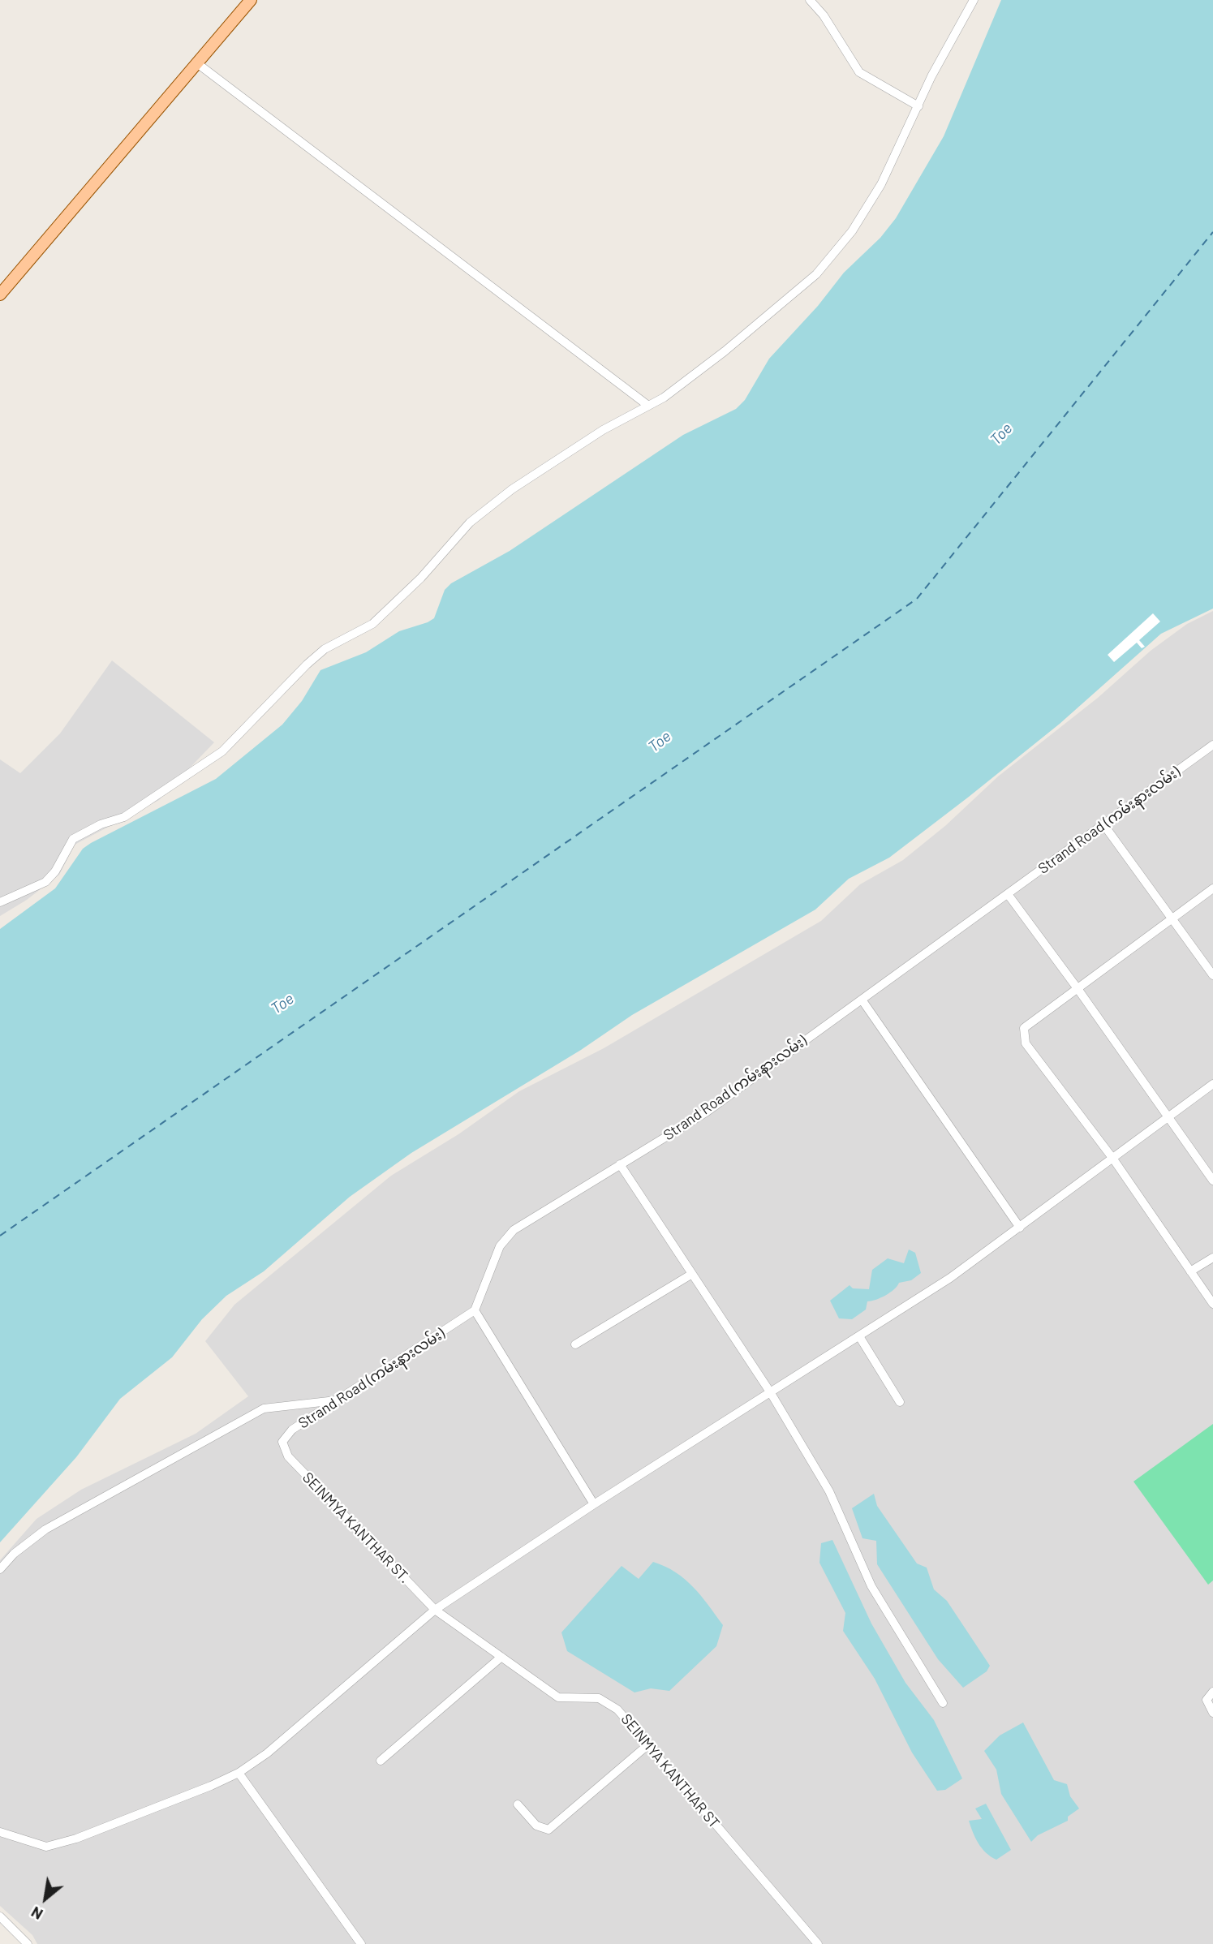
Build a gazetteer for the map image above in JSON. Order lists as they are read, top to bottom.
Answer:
{
  "streets": {
    "street": ["Strand Road (ကမ်းနားလမ်း)", "SEINMYA KANTHAR ST.", "SEINMYA KANTHAR ST"]
  },
  "crossings": [
    ["Strand Road (ကမ်းနားလမ်း)", "SEINMYA KANTHAR ST."],
    ["SEINMYA KANTHAR ST.", "SEINMYA KANTHAR ST"]
  ],
  "water": ["Toe"],
  "north": "bottom left"
}
